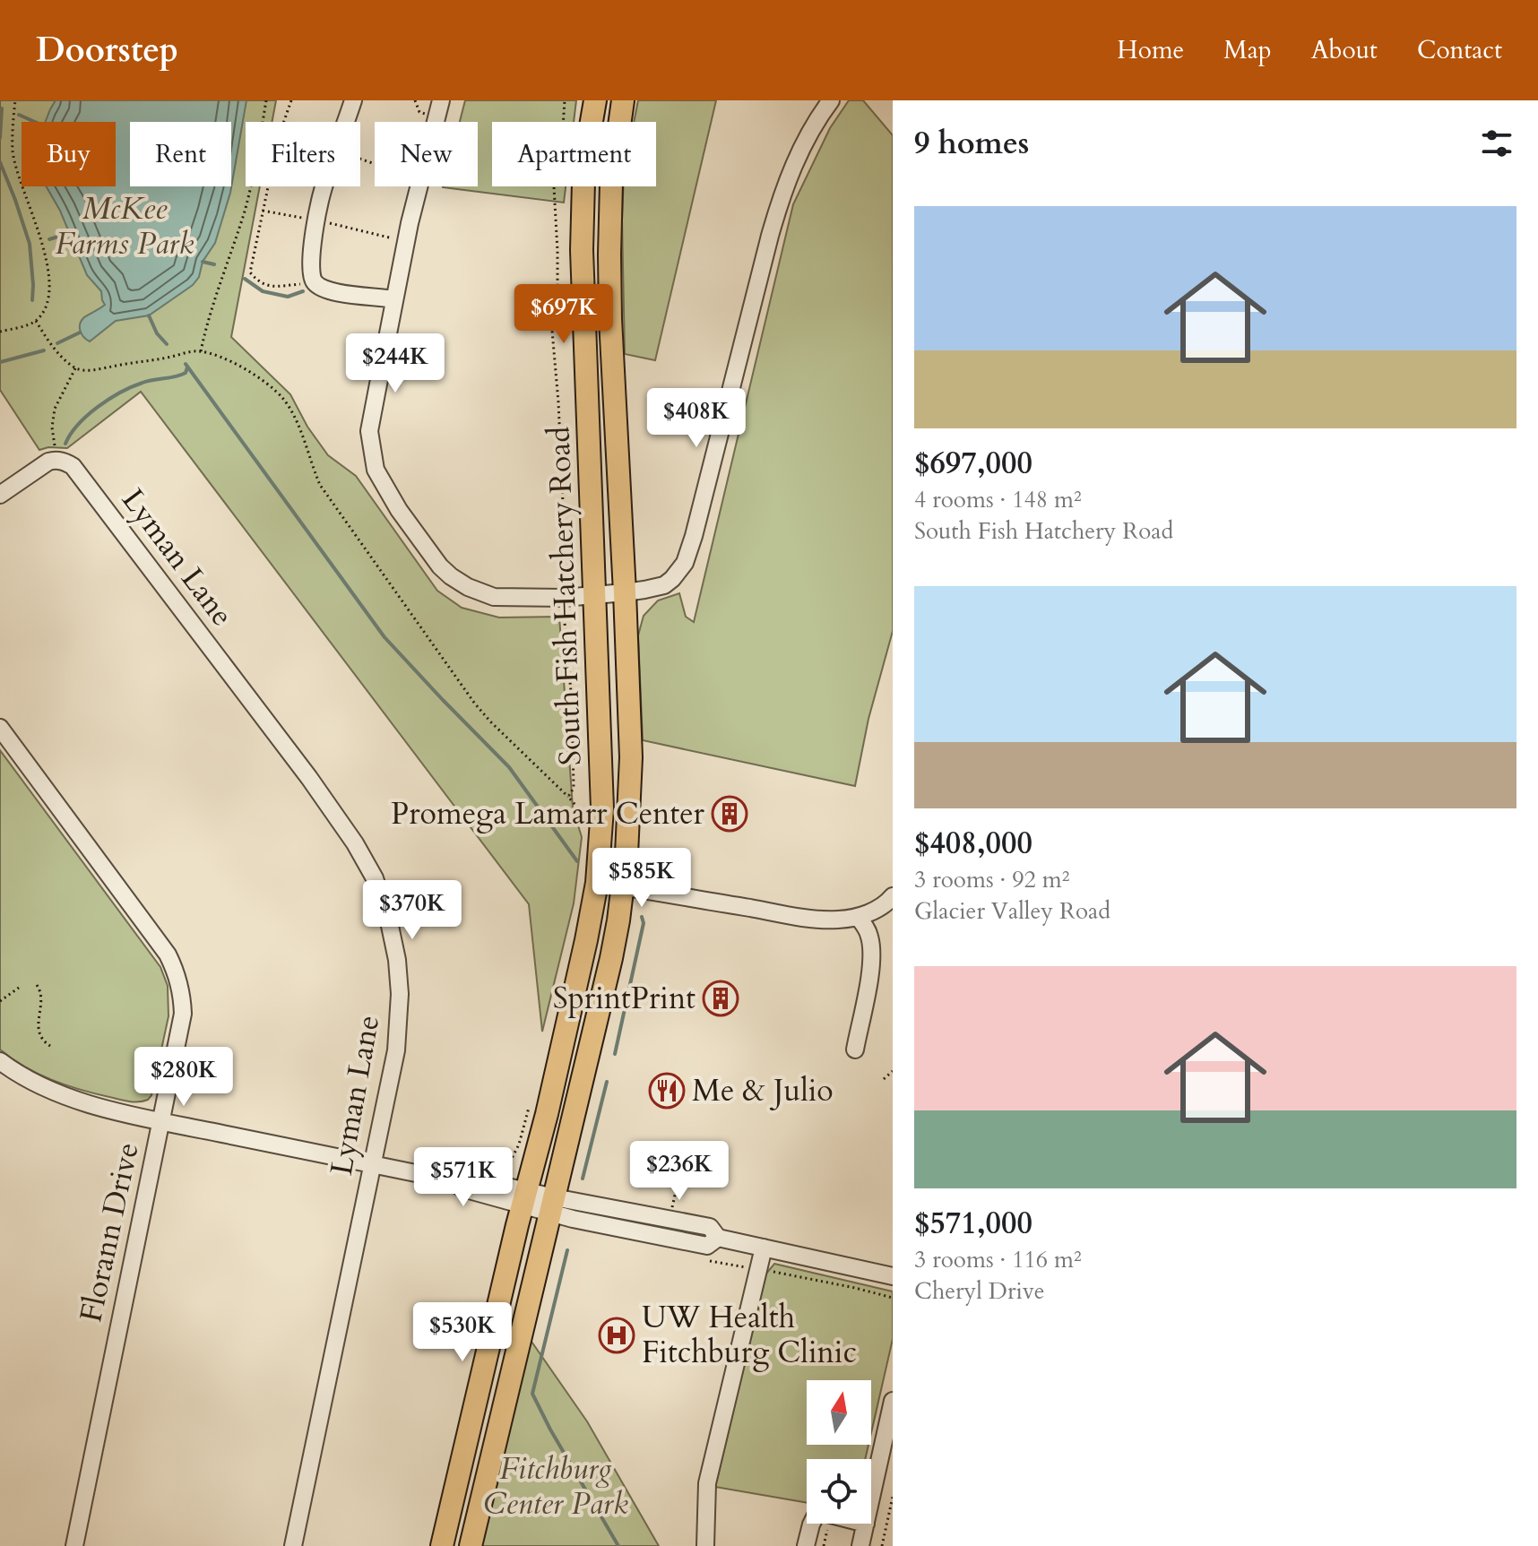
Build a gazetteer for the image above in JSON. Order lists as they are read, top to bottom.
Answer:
{
  "streets": {
    "main road": ["South Fish Hatchery Road"],
    "street": ["Lyman Lane", "Florann Drive"]
  },
  "parks": ["McKee Farms Park", "Fitchburg Center Park"],
  "places": {
    "building": ["Promega Lamarr Center", "SprintPrint"],
    "restaurant": ["Me & Julio"],
    "hospital": ["UW Health Fitchburg Clinic"]
  },
  "north": "top",
  "page": {
    "header": "Doorstep",
    "nav": [
      "Home",
      "Map",
      "About",
      "Contact"
    ],
    "heading": "9 homes",
    "chip": [
      "Buy",
      "Rent",
      "Filters",
      "New",
      "Apartment"
    ],
    "list": [
      {
        "name": "$697,000",
        "note": "4 rooms · 148 m² · South Fish Hatchery Road"
      },
      {
        "name": "$408,000",
        "note": "3 rooms · 92 m² · Glacier Valley Road"
      },
      {
        "name": "$571,000",
        "note": "3 rooms · 116 m² · Cheryl Drive"
      }
    ],
    "price": [
      "$697K",
      "$244K",
      "$408K",
      "$585K",
      "$370K",
      "$280K",
      "$236K",
      "$571K",
      "$530K"
    ]
  }
}
